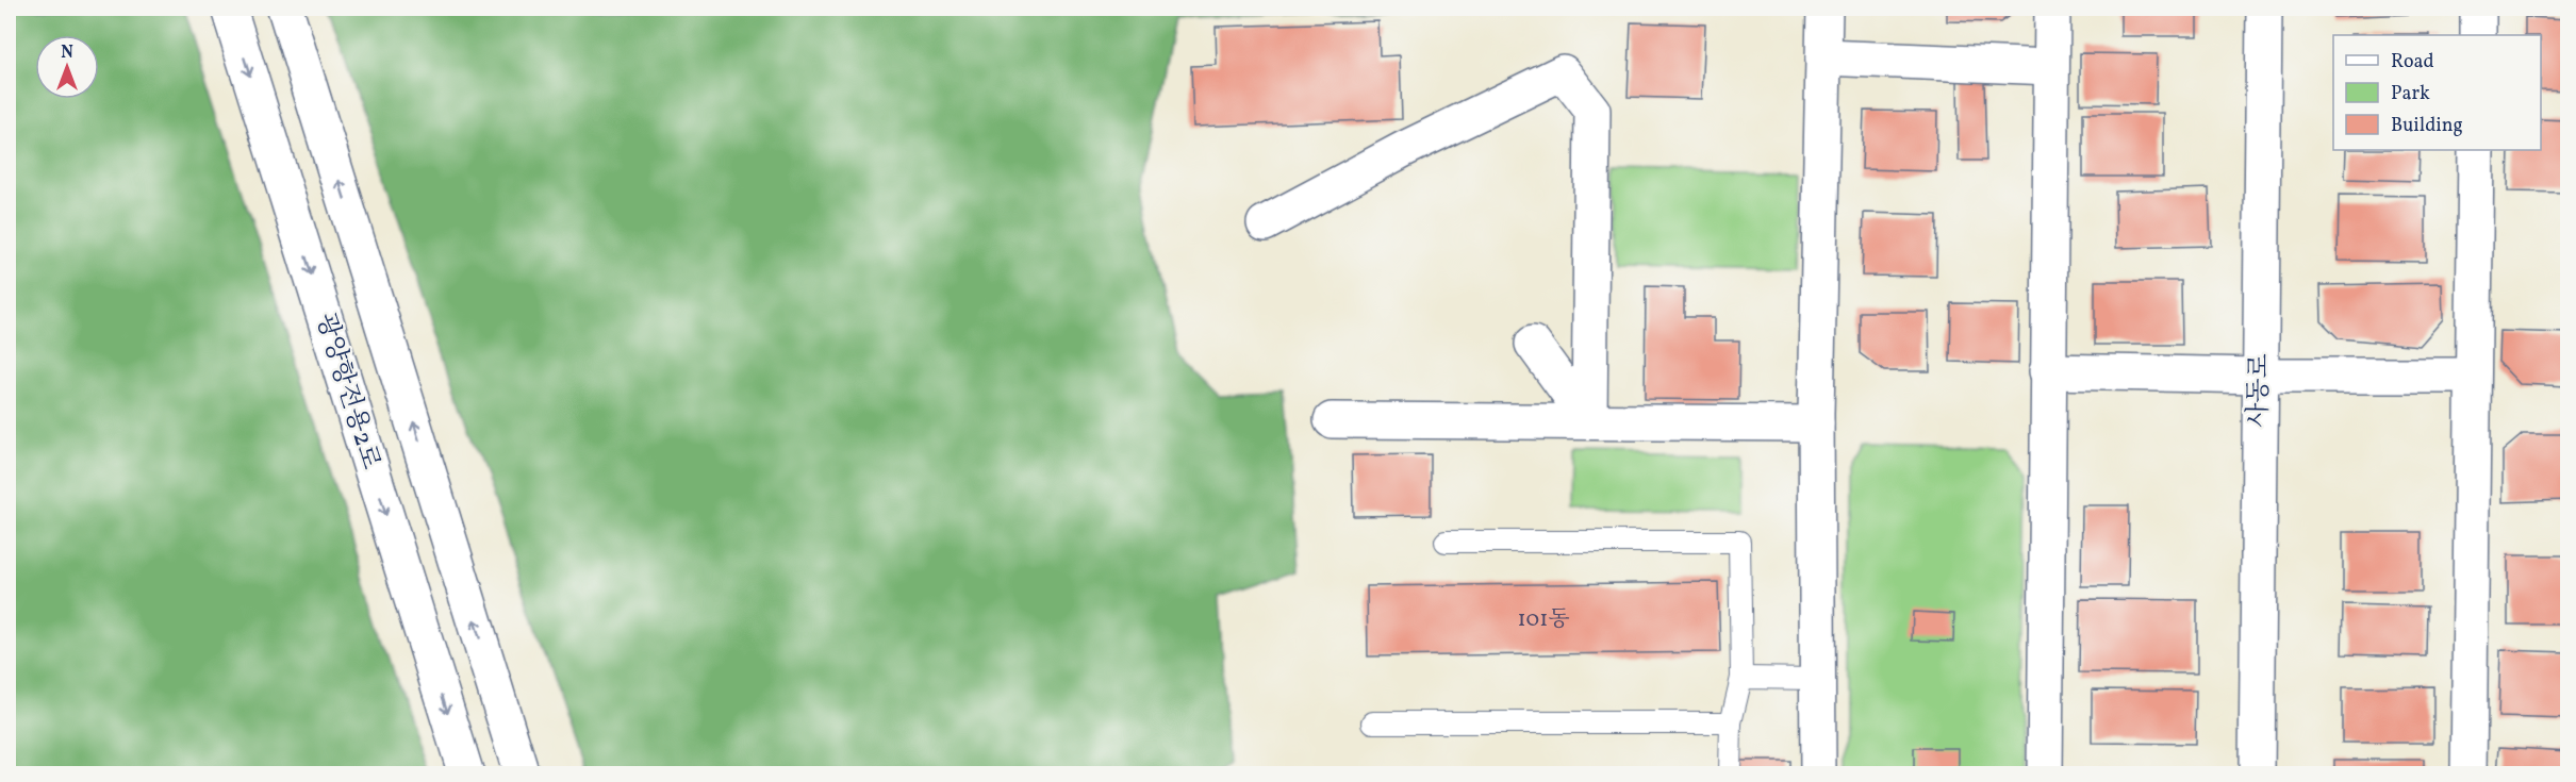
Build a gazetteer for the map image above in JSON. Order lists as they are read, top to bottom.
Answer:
{
  "streets": {
    "main road": ["사동로", "광양항전용2로"]
  },
  "house_numbers": ["101동"],
  "legend": ["Road", "Park", "Building"],
  "north": "top"
}
